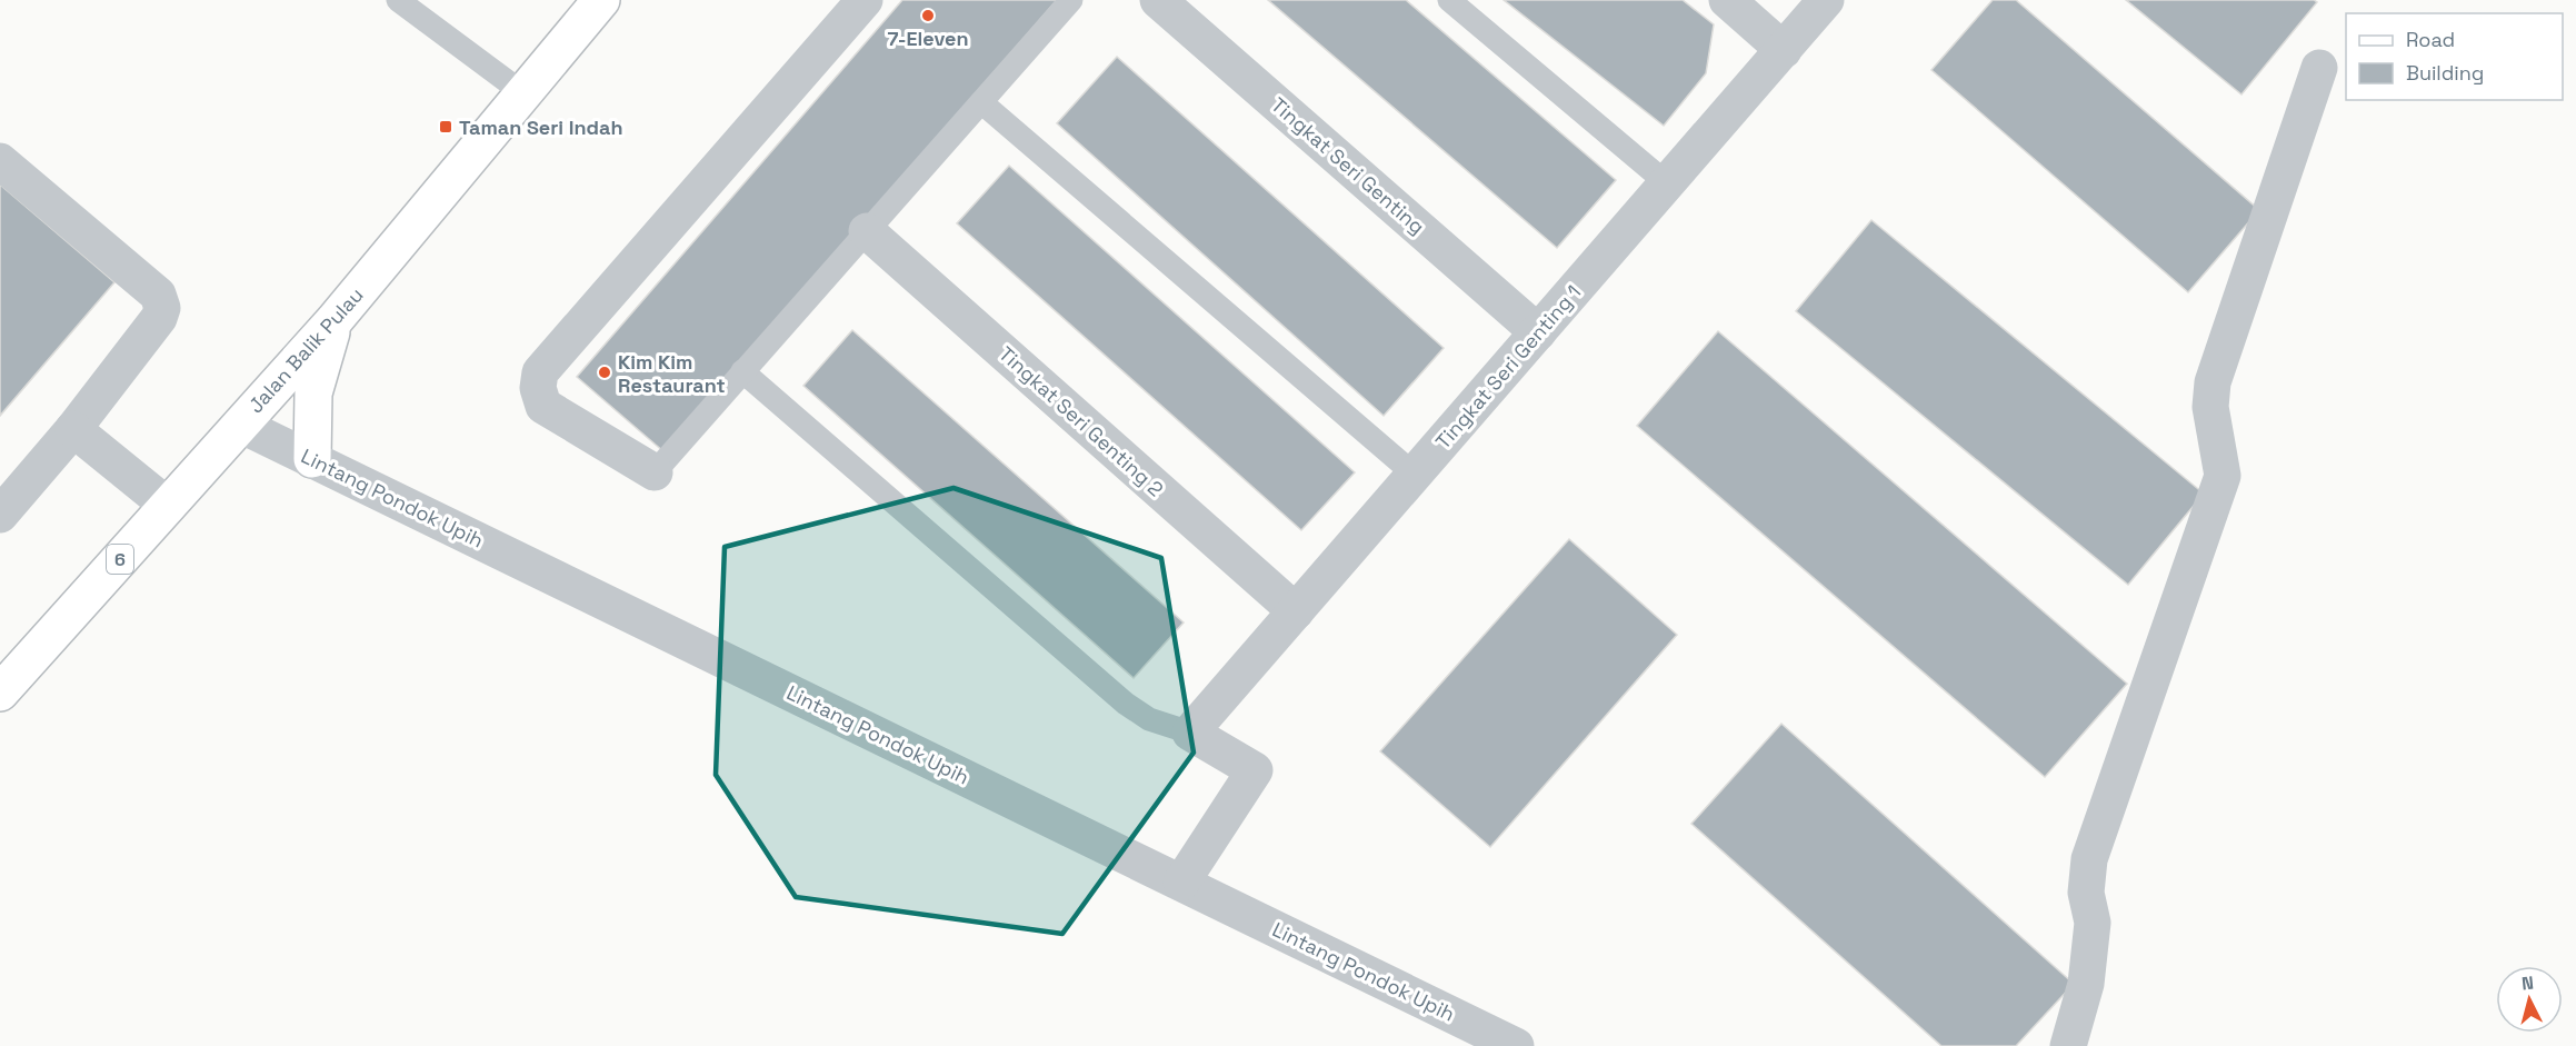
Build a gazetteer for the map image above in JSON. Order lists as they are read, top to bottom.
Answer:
{
  "streets": {
    "main road": ["Jalan Balik Pulau", "6"],
    "street": [
      "Tingkat Seri Genting",
      "Tingkat Seri Genting 1",
      "Tingkat Seri Genting 2",
      "Lintang Pondok Upih"
    ]
  },
  "crossings": [
    ["Tingkat Seri Genting", "Tingkat Seri Genting 1"],
    ["Jalan Balik Pulau", "Lintang Pondok Upih"],
    ["Tingkat Seri Genting 1", "Tingkat Seri Genting 2"]
  ],
  "places": {
    "other": ["7-Eleven", "Kim Kim Restaurant"],
    "transit": ["Taman Seri Indah"]
  },
  "legend": ["Road", "Building"],
  "north": "top"
}
